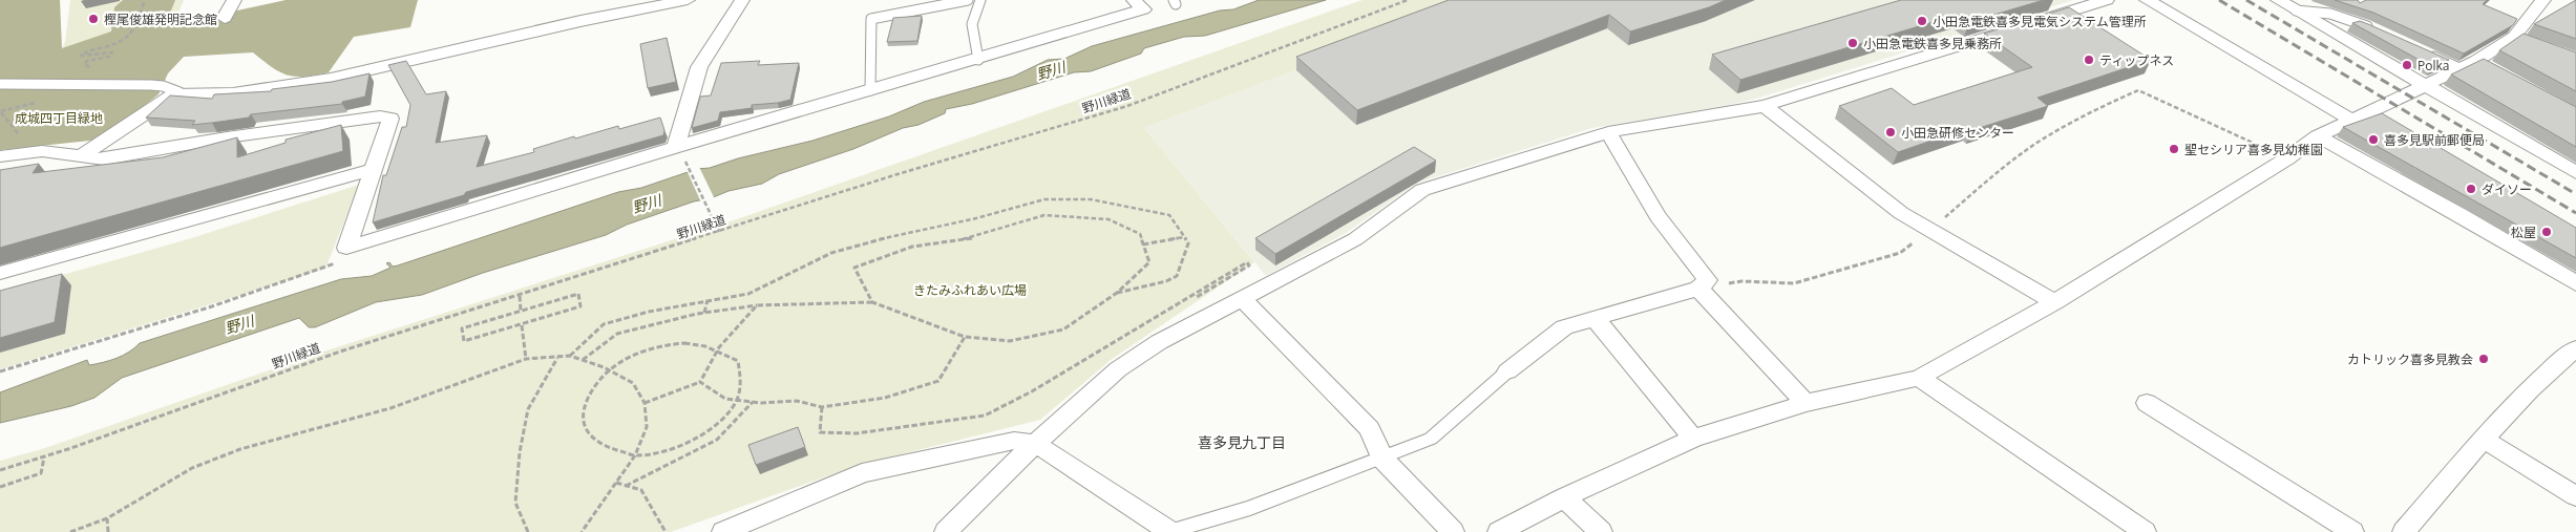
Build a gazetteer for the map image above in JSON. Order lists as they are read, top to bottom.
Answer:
{
  "streets": {
    "path": ["野川緑道"]
  },
  "districts": ["喜多見九丁目"],
  "water": ["野川"],
  "parks": ["成城四丁目緑地", "きたみふれあい広場"],
  "places": [
    "樫尾俊雄発明記念館",
    "小田急電鉄喜多見電気システム管理所",
    "小田急電鉄喜多見乗務所",
    "ティップネス",
    "Polka",
    "小田急研修センター",
    "喜多見駅前郵便局",
    "聖セシリア喜多見幼稚園",
    "ダイソー",
    "松屋",
    "カトリック喜多見教会"
  ]
}
